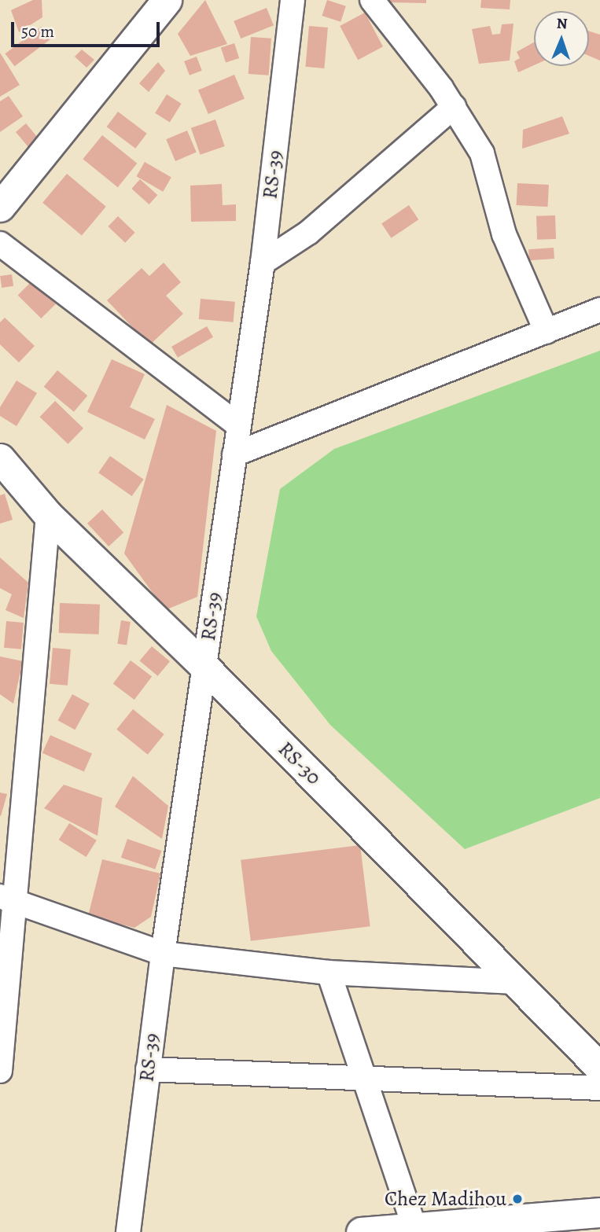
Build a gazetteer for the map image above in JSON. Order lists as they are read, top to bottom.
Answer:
{
  "streets": {
    "street": ["RS-39", "RS-30"]
  },
  "crossings": [
    ["RS-39", "RS-30"]
  ],
  "places": ["Chez Madihou"],
  "scale_bar": "50 m",
  "north": "top"
}
